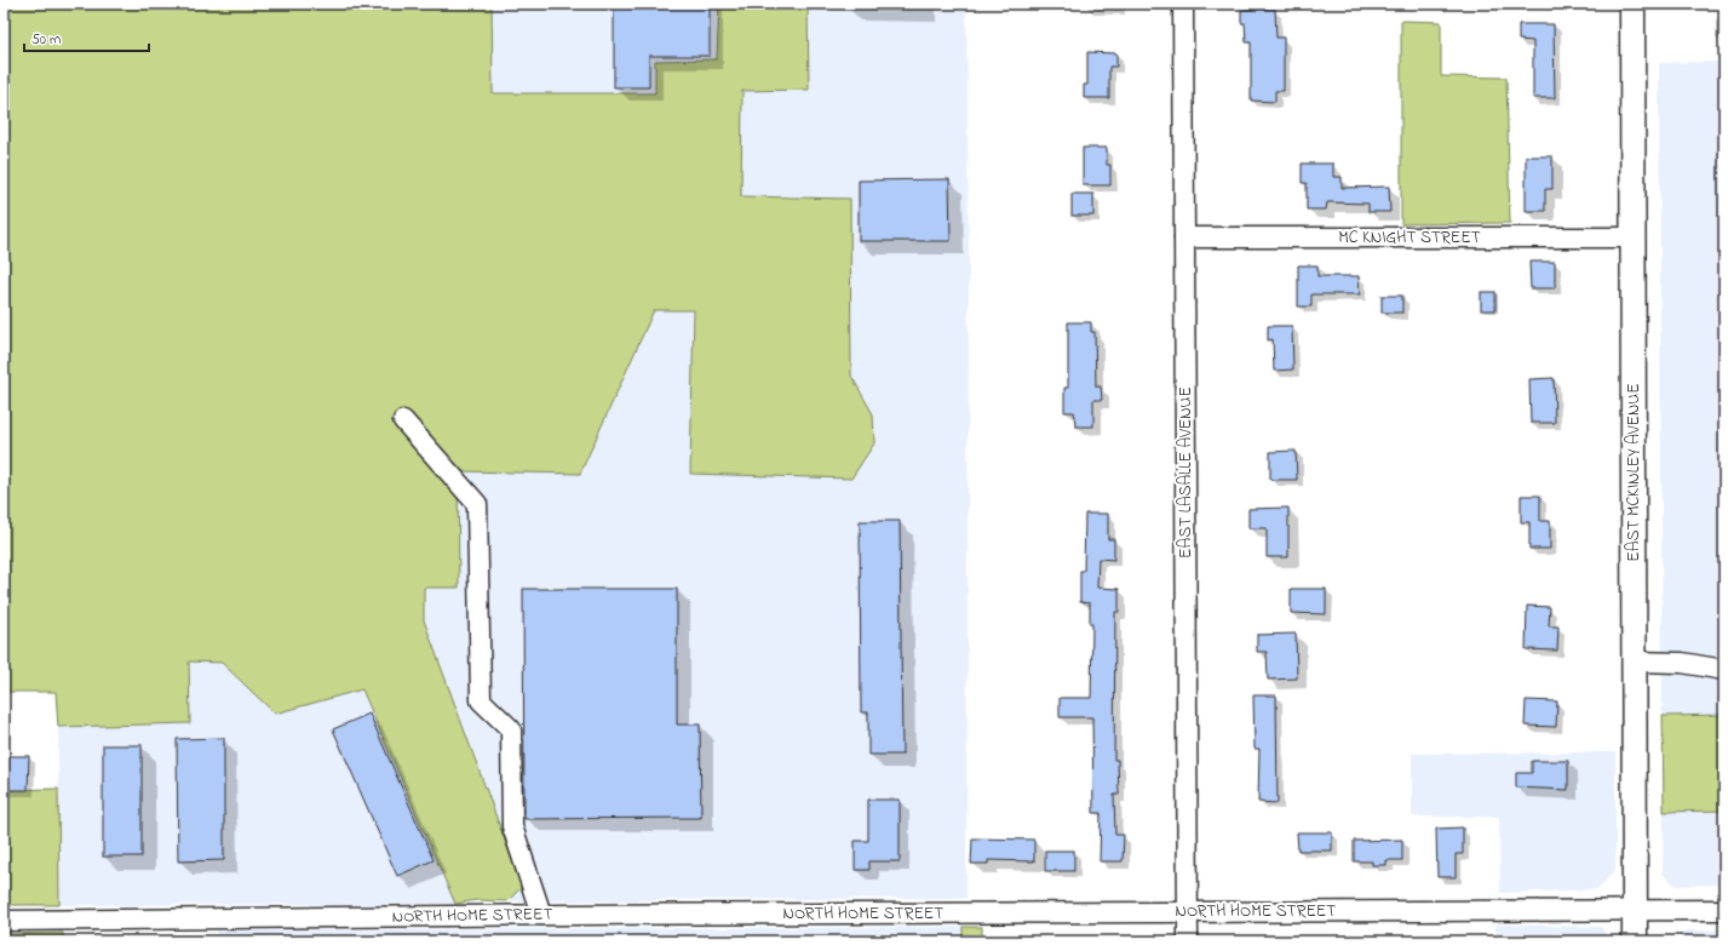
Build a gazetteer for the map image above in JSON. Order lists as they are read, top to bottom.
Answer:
{
  "streets": {
    "main road": ["EAST MCKINLEY AVENUE"],
    "street": ["MC KNIGHT STREET", "EAST LASALLE AVENUE", "NORTH HOME STREET"]
  },
  "crossings": [
    ["MC KNIGHT STREET", "EAST LASALLE AVENUE"],
    ["MC KNIGHT STREET", "EAST MCKINLEY AVENUE"],
    ["EAST LASALLE AVENUE", "NORTH HOME STREET"],
    ["EAST MCKINLEY AVENUE", "NORTH HOME STREET"]
  ],
  "scale_bar": "50 m"
}
